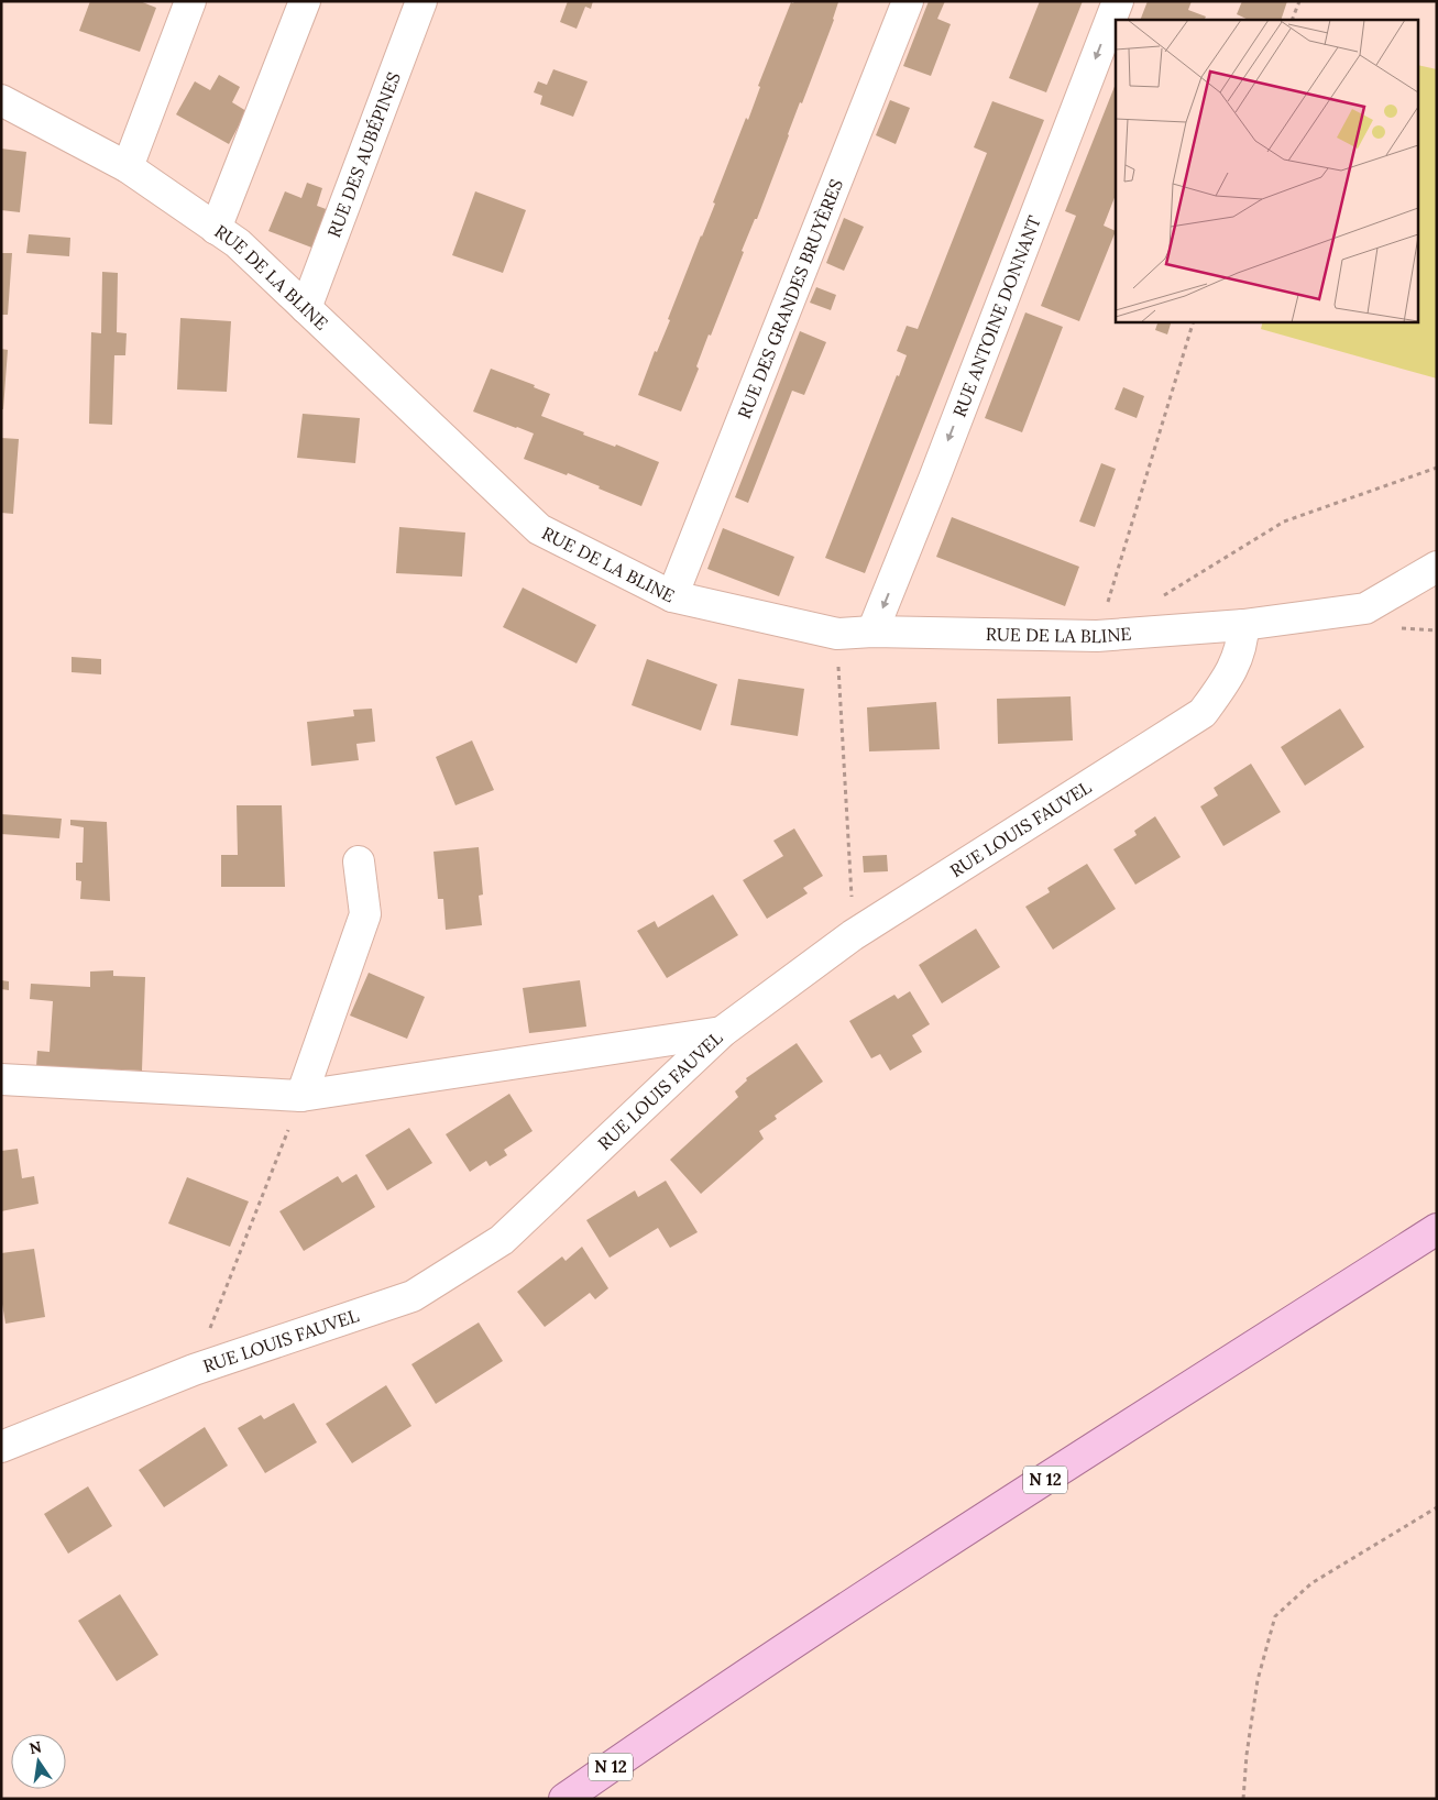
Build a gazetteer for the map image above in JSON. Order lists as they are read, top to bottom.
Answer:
{
  "streets": {
    "main road": ["N 12"],
    "street": [
      "RUE DES AUBÉPINES",
      "RUE DE LA BLINE",
      "RUE DES GRANDES BRUYÈRES",
      "RUE ANTOINE DONNANT",
      "RUE LOUIS FAUVEL"
    ]
  },
  "crossings": [
    ["RUE DES AUBÉPINES", "RUE DE LA BLINE"],
    ["RUE DE LA BLINE", "RUE DES GRANDES BRUYÈRES"],
    ["RUE DE LA BLINE", "RUE ANTOINE DONNANT"],
    ["RUE DE LA BLINE", "RUE LOUIS FAUVEL"]
  ],
  "one_way": ["RUE ANTOINE DONNANT"],
  "north": "top"
}
